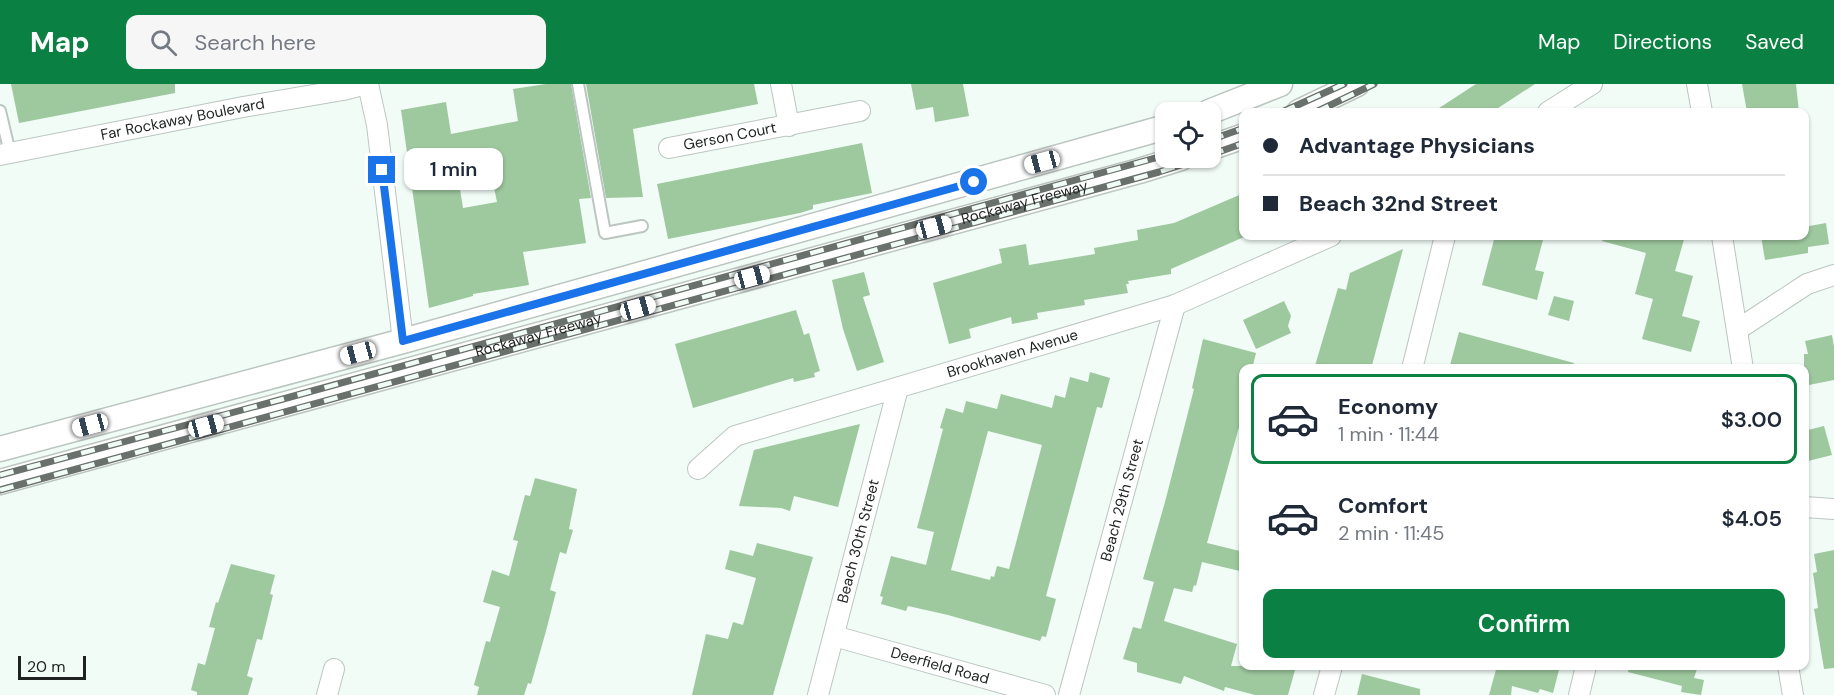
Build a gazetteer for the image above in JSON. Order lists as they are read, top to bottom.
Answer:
{
  "streets": {
    "street": [
      "Far Rockaway Boulevard",
      "Gerson Court",
      "Rockaway Freeway",
      "Brookhaven Avenue",
      "Beach 29th Street",
      "Beach 30th Street",
      "Deerfield Road"
    ]
  },
  "crossings": [
    ["Brookhaven Avenue", "Beach 29th Street"],
    ["Brookhaven Avenue", "Beach 30th Street"],
    ["Beach 30th Street", "Deerfield Road"]
  ],
  "scale_bar": "20 m",
  "page": {
    "header": "Map",
    "search": "Search here",
    "nav": ["Map", "Directions", "Saved"],
    "banner": ["Advantage Physicians", "Beach 32nd Street"],
    "bubble": "1 min",
    "list": [
      {
        "name": "Economy",
        "note": "1 min · 11:44",
        "value": "$3.00"
      },
      {
        "name": "Comfort",
        "note": "2 min · 11:45",
        "value": "$4.05"
      }
    ],
    "buttons": "Confirm",
    "scale": "20 m"
  }
}
